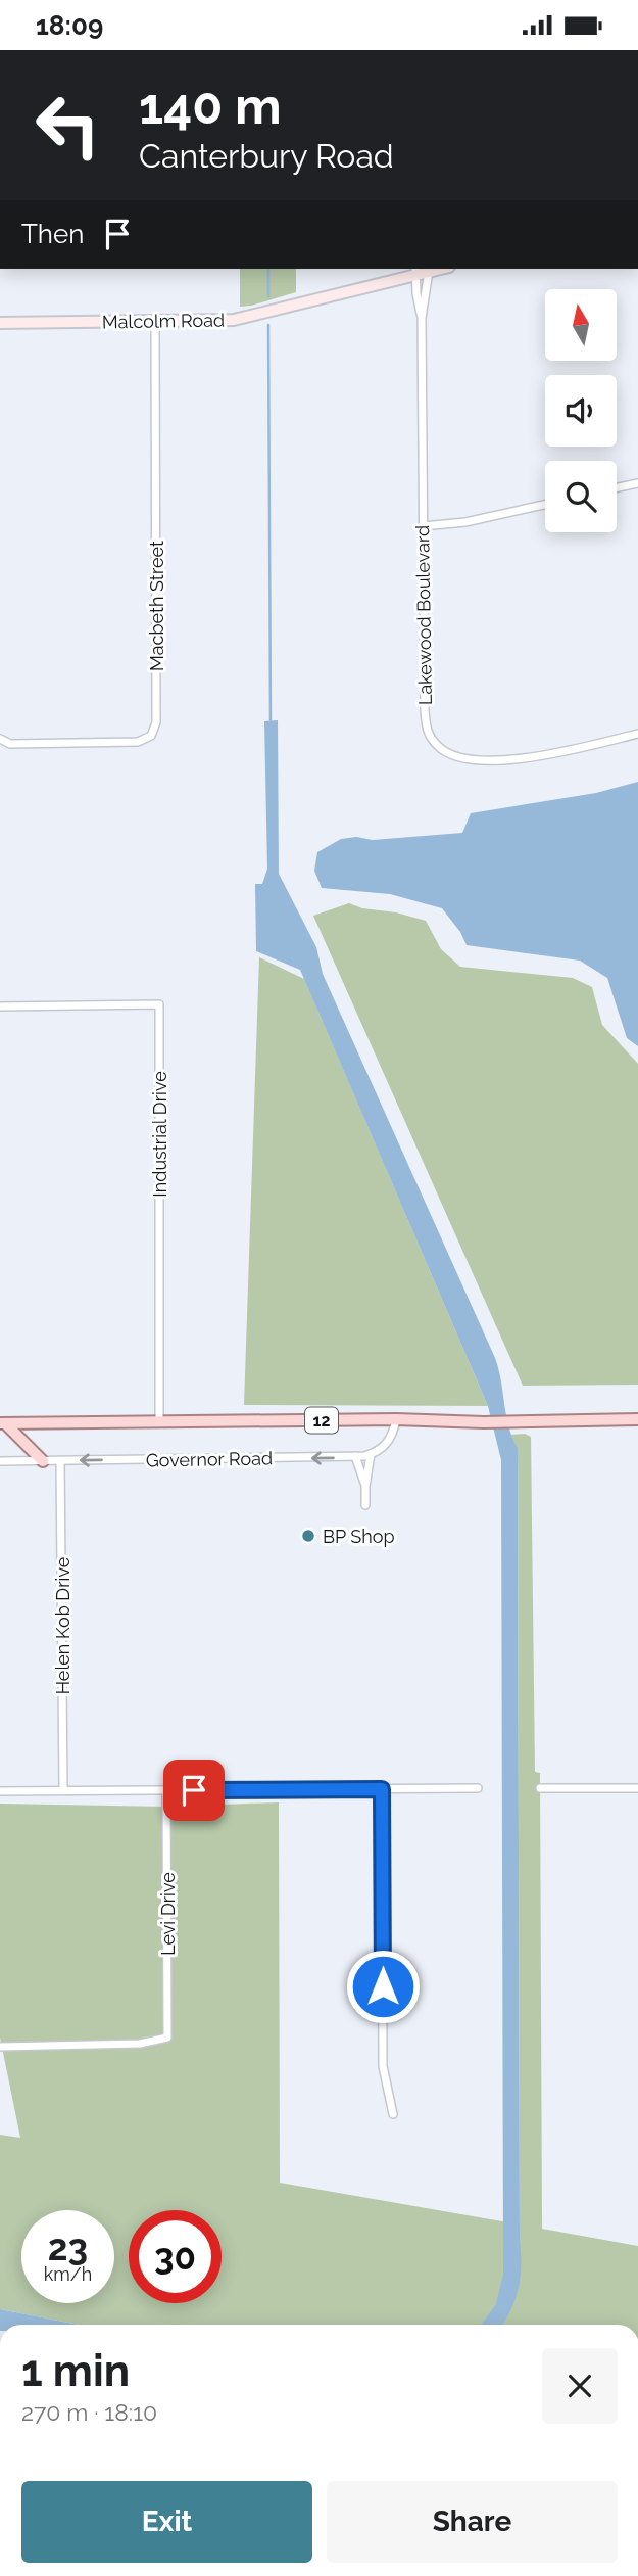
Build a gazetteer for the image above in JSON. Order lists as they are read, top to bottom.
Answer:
{
  "streets": {
    "main road": ["12", "Governor Road"],
    "street": [
      "Malcolm Road",
      "Macbeth Street",
      "Lakewood Boulevard",
      "Industrial Drive",
      "Helen Kob Drive",
      "Levi Drive"
    ]
  },
  "crossings": [
    ["Malcolm Road", "Macbeth Street"],
    ["Malcolm Road", "Lakewood Boulevard"],
    ["Industrial Drive", "Governor Road"],
    ["Governor Road", "Helen Kob Drive"]
  ],
  "places": ["BP Shop"],
  "north": "top",
  "page": {
    "status": "18:09",
    "turn": ["140 m", "Canterbury Road"],
    "then": "Then",
    "speed": "23 km/h",
    "limit": "30",
    "heading": ["1 min", "270 m · 18:10"],
    "buttons": ["Exit", "Share"]
  }
}
